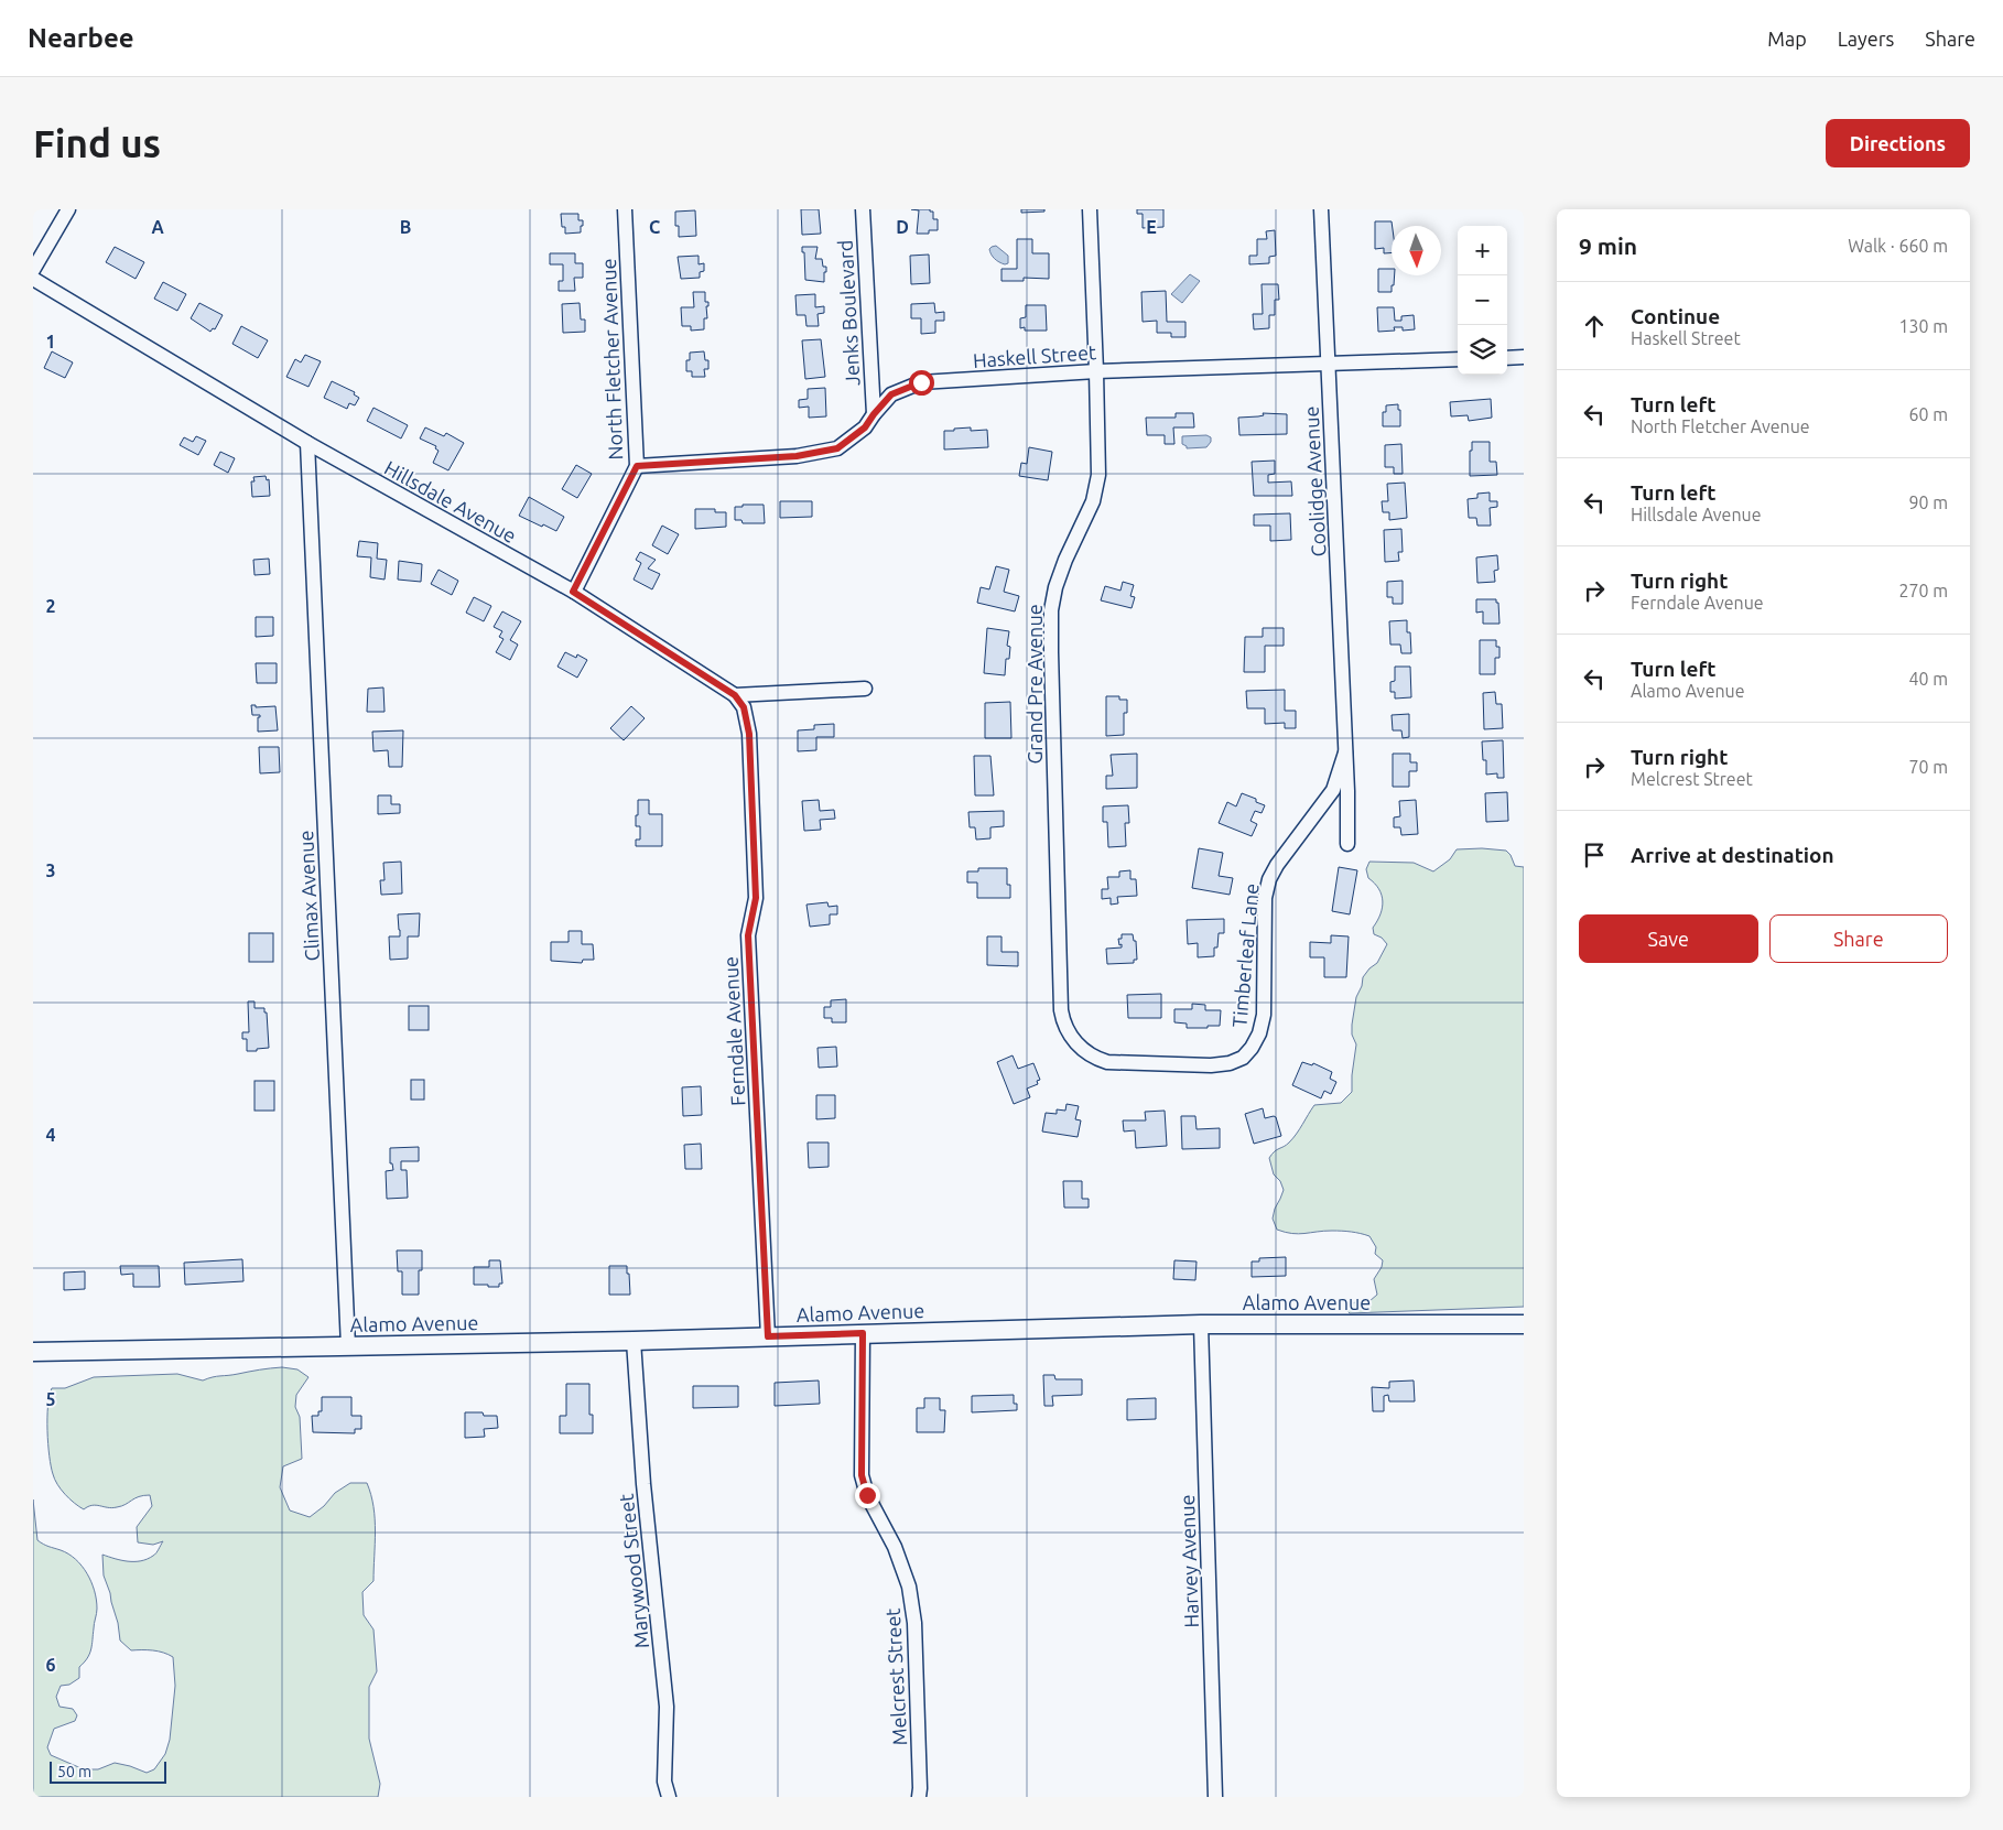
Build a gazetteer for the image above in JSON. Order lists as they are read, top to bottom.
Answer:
{
  "streets": {
    "street": [
      "Jenks Boulevard",
      "Haskell Street",
      "North Fletcher Avenue",
      "Coolidge Avenue",
      "Hillsdale Avenue",
      "Grand Pre Avenue",
      "Climax Avenue",
      "Timberleaf Lane",
      "Ferndale Avenue",
      "Alamo Avenue",
      "Harvey Avenue",
      "Marywood Street",
      "Melcrest Street"
    ]
  },
  "crossings": [
    ["Jenks Boulevard", "Haskell Street"],
    ["Haskell Street", "North Fletcher Avenue"],
    ["Haskell Street", "Coolidge Avenue"],
    ["Haskell Street", "Grand Pre Avenue"],
    ["North Fletcher Avenue", "Hillsdale Avenue"],
    ["Coolidge Avenue", "Timberleaf Lane"],
    ["Hillsdale Avenue", "Climax Avenue"],
    ["Hillsdale Avenue", "Ferndale Avenue"],
    ["Grand Pre Avenue", "Timberleaf Lane"],
    ["Climax Avenue", "Alamo Avenue"],
    ["Ferndale Avenue", "Alamo Avenue"],
    ["Alamo Avenue", "Harvey Avenue"],
    ["Alamo Avenue", "Marywood Street"],
    ["Alamo Avenue", "Melcrest Street"]
  ],
  "scale_bar": "50 m",
  "north": "bottom",
  "page": {
    "header": "Nearbee",
    "nav": ["Map", "Layers", "Share"],
    "buttons": [
      "Directions",
      ["Save", "Share"]
    ],
    "title": "Find us",
    "heading": ["9 min", "Walk · 660 m"],
    "map_buttons": ["+", "−"],
    "list": [
      ["Continue", "Haskell Street", "130 m"],
      ["Turn left", "North Fletcher Avenue", "60 m"],
      ["Turn left", "Hillsdale Avenue", "90 m"],
      ["Turn right", "Ferndale Avenue", "270 m"],
      ["Turn left", "Alamo Avenue", "40 m"],
      ["Turn right", "Melcrest Street", "70 m"],
      "Arrive at destination"
    ],
    "scale": "50 m"
  },
  "grid": {
    "columns": [
      "A",
      "B",
      "C",
      "D",
      "E"
    ],
    "rows": [
      "1",
      "2",
      "3",
      "4",
      "5",
      "6"
    ]
  }
}
